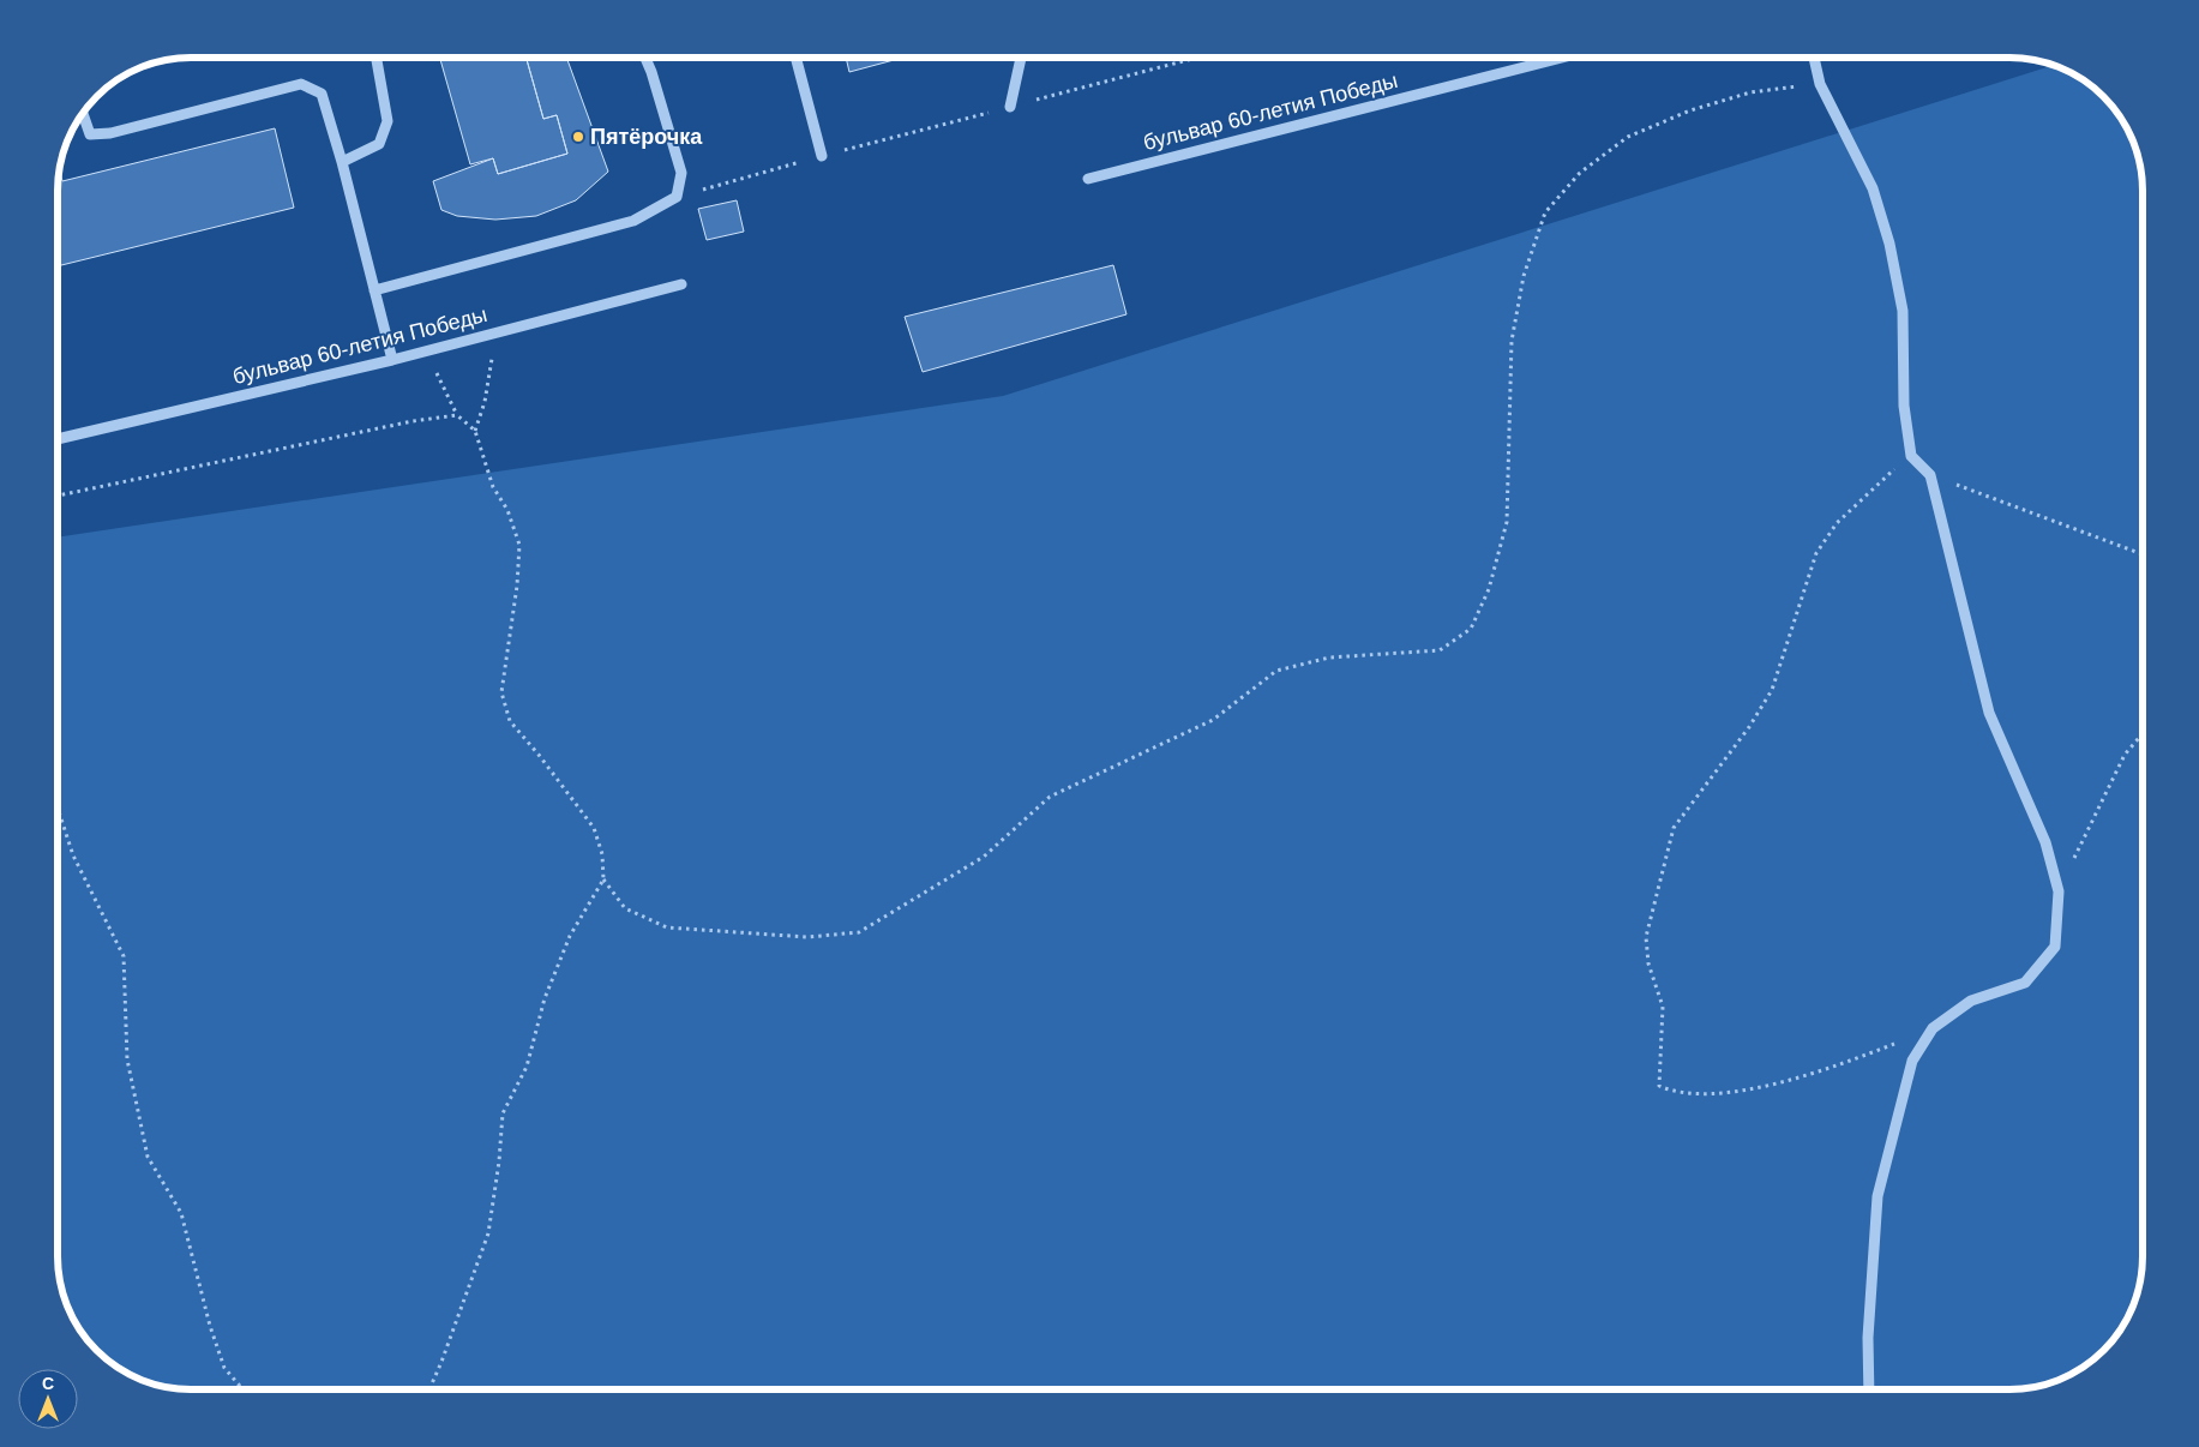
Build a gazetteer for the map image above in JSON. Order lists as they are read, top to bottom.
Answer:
{
  "streets": {
    "street": ["бульвар 60-летия Победы"]
  },
  "places": ["Пятёрочка"],
  "north": "top"
}
